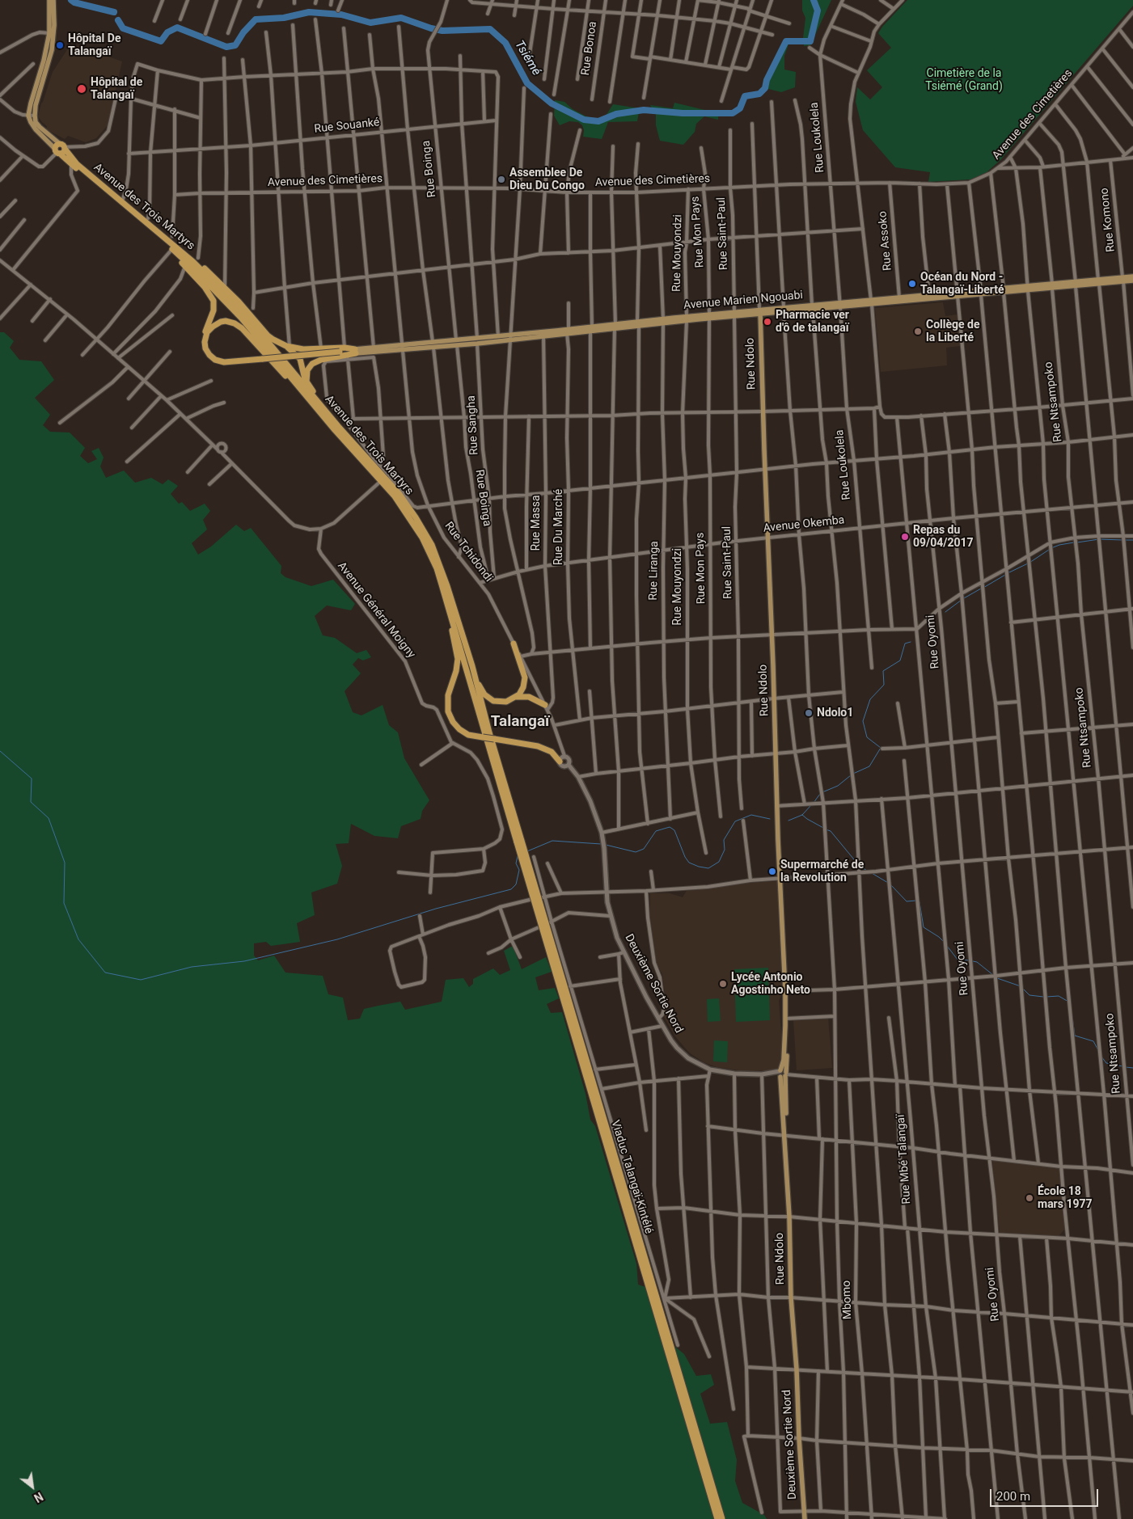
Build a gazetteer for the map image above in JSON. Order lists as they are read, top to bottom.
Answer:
{
  "streets": {
    "highway": ["Avenue des Trois Martyrs", "Viaduc Talangaï-Kintélé"],
    "main road": ["Avenue Marien Ngouabi", "Rue Ndolo", "Deuxième Sortie Nord"],
    "street": [
      "Rue Bonoa",
      "Avenue des Cimetières",
      "Rue Souanké",
      "Rue Loukolela",
      "Rue Boinga",
      "Rue Komono",
      "Rue Mon Pays",
      "Rue Saint-Paul",
      "Rue Assoko",
      "Rue Mouyondzi",
      "Rue Ntsampoko",
      "Rue Sangha",
      "Rue Massa",
      "Avenue Okemba",
      "Rue Du Marché",
      "Rue Tchidondi",
      "Rue Liranga",
      "Avenue Général Moigny",
      "Rue Oyomi",
      "Rue Mbé Talangaï",
      "Mbomo"
    ]
  },
  "crossings": [
    ["Avenue des Cimetières", "Rue Loukolela"],
    ["Avenue des Cimetières", "Rue Boinga"],
    ["Avenue des Cimetières", "Rue Mon Pays"],
    ["Avenue des Cimetières", "Rue Saint-Paul"],
    ["Avenue des Cimetières", "Rue Assoko"],
    ["Avenue des Cimetières", "Rue Mouyondzi"],
    ["Avenue des Cimetières", "Rue Ntsampoko"],
    ["Avenue des Cimetières", "Rue Sangha"],
    ["Avenue des Cimetières", "Rue Tchidondi"],
    ["Rue Souanké", "Rue Boinga"],
    ["Rue Souanké", "Rue Sangha"],
    ["Rue Souanké", "Rue Tchidondi"],
    ["Rue Loukolela", "Avenue Marien Ngouabi"],
    ["Rue Loukolela", "Avenue Okemba"],
    ["Rue Boinga", "Avenue Marien Ngouabi"],
    ["Rue Boinga", "Avenue Okemba"],
    ["Avenue des Trois Martyrs", "Viaduc Talangaï-Kintélé"],
    ["Rue Komono", "Avenue Marien Ngouabi"],
    ["Rue Mon Pays", "Avenue Marien Ngouabi"],
    ["Rue Mon Pays", "Avenue Okemba"],
    ["Rue Saint-Paul", "Avenue Marien Ngouabi"],
    ["Rue Saint-Paul", "Avenue Okemba"],
    ["Rue Assoko", "Avenue Marien Ngouabi"],
    ["Rue Mouyondzi", "Avenue Marien Ngouabi"],
    ["Rue Mouyondzi", "Avenue Okemba"],
    ["Avenue Marien Ngouabi", "Rue Ndolo"],
    ["Avenue Marien Ngouabi", "Rue Ntsampoko"],
    ["Avenue Marien Ngouabi", "Rue Sangha"],
    ["Avenue Marien Ngouabi", "Rue Du Marché"],
    ["Avenue Marien Ngouabi", "Rue Tchidondi"],
    ["Avenue Marien Ngouabi", "Rue Liranga"],
    ["Rue Ndolo", "Avenue Okemba"],
    ["Rue Ndolo", "Deuxième Sortie Nord"],
    ["Rue Ntsampoko", "Avenue Okemba"],
    ["Rue Sangha", "Avenue Okemba"],
    ["Rue Massa", "Avenue Okemba"],
    ["Rue Massa", "Rue Tchidondi"],
    ["Avenue Okemba", "Rue Du Marché"],
    ["Avenue Okemba", "Rue Tchidondi"],
    ["Avenue Okemba", "Rue Liranga"],
    ["Avenue Okemba", "Rue Oyomi"],
    ["Rue Tchidondi", "Deuxième Sortie Nord"]
  ],
  "districts": ["Talangaï"],
  "water": ["Tsiémé"],
  "parks": ["Cimetière de la Tsiémé (Grand)"],
  "places": [
    "Hôpital De Talangaï",
    "Hôpital de Talangaï",
    "Assemblee De Dieu Du Congo",
    "Océan du Nord - Talangaï-Liberté",
    "Pharmacie ver d'ô de talangaï",
    "Collège de la Liberté",
    "Repas du 09/04/2017",
    "Ndolo1",
    "Supermarché de la Revolution",
    "Lycée Antonio Agostinho Neto",
    "École 18 mars 1977"
  ],
  "scale_bar": "200 m",
  "north": "bottom right"
}
